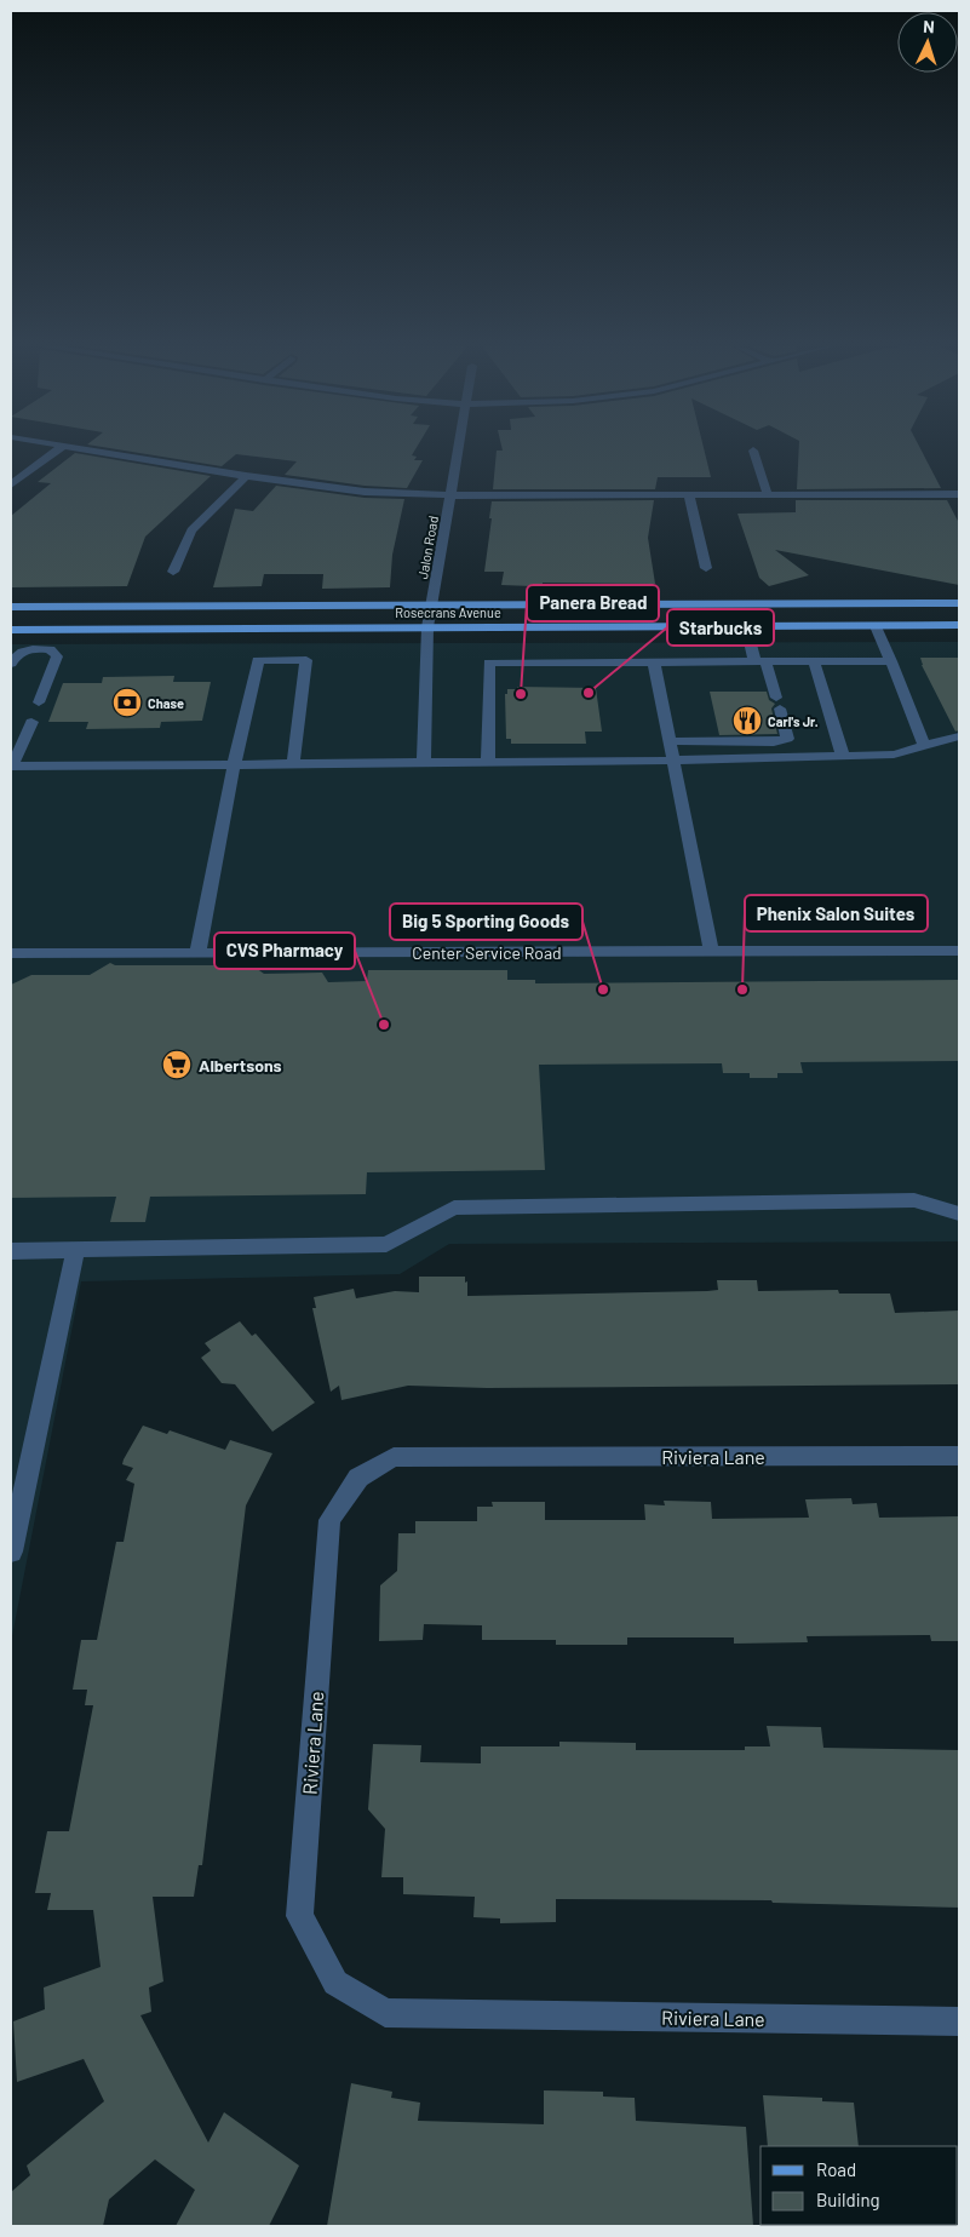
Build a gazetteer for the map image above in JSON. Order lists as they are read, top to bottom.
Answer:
{
  "streets": {
    "main road": ["Rosecrans Avenue"],
    "street": ["Jalon Road", "Center Service Road", "Riviera Lane"]
  },
  "crossings": [
    ["Jalon Road", "Rosecrans Avenue"]
  ],
  "places": {
    "other": [
      "Starbucks",
      "Panera Bread",
      "Big 5 Sporting Goods",
      "Phenix Salon Suites",
      "CVS Pharmacy"
    ],
    "bank": ["Chase"],
    "restaurant": ["Carl's Jr."],
    "supermarket": ["Albertsons"]
  },
  "legend": ["Road", "Building"],
  "north": "top"
}
